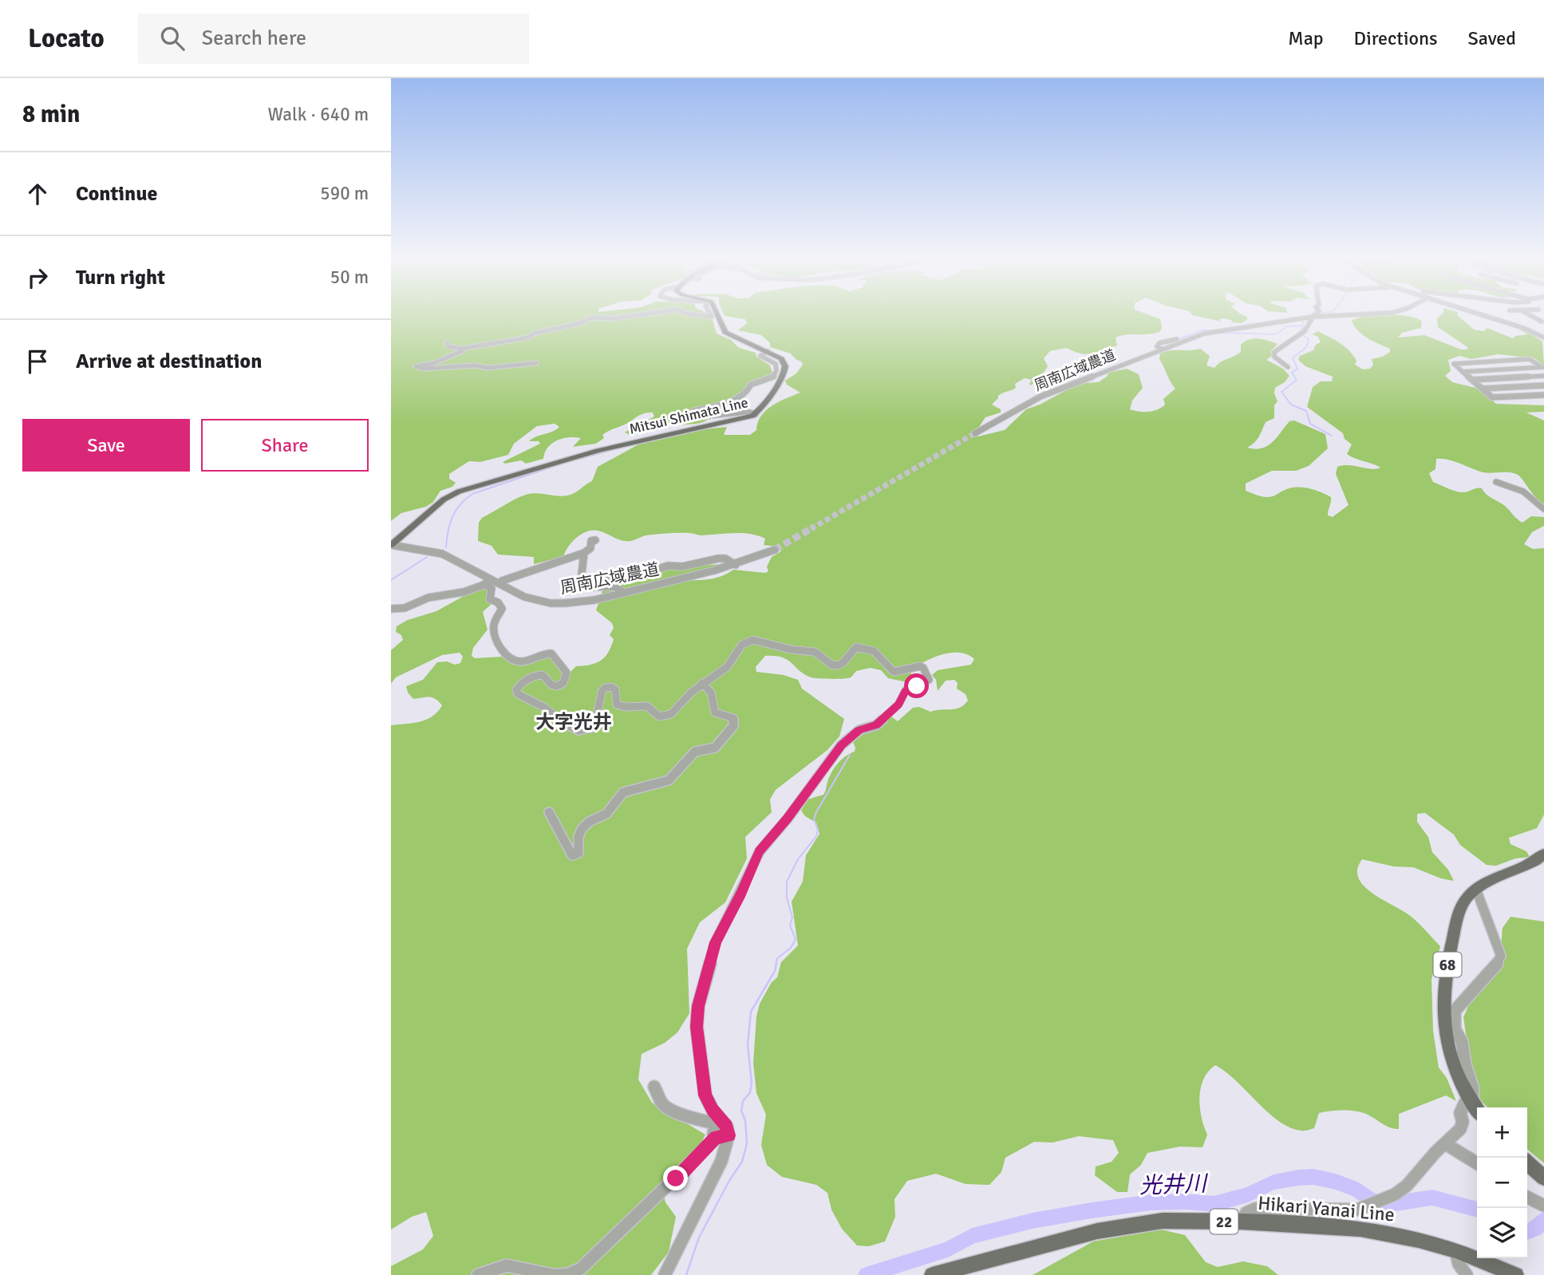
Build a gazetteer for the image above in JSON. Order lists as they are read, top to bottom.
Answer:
{
  "streets": {
    "main road": [
      "Mitsui Shimata Line",
      "68",
      "Hikari Yanai Line",
      "22"
    ],
    "street": ["周南広域農道"]
  },
  "crossings": [
    ["周南広域農道", "Mitsui Shimata Line"]
  ],
  "districts": ["大字光井"],
  "water": ["光井川"],
  "page": {
    "header": "Locato",
    "search": "Search here",
    "nav": ["Map", "Directions", "Saved"],
    "heading": ["8 min", "Walk · 640 m"],
    "list": [
      ["Continue", "590 m"],
      ["Turn right", "50 m"],
      "Arrive at destination"
    ],
    "buttons": ["Save", "Share"],
    "map_buttons": ["+", "−"]
  }
}
